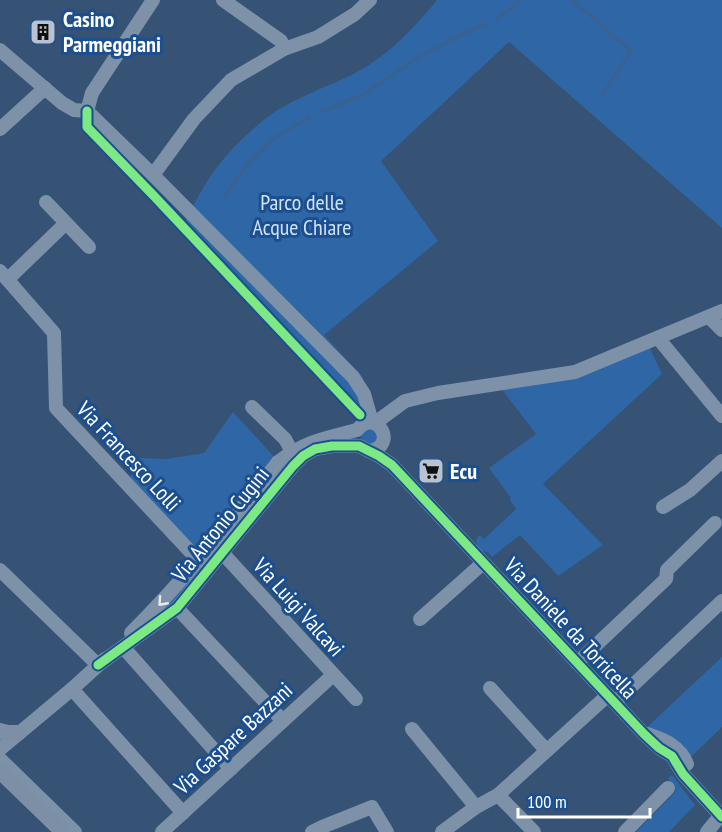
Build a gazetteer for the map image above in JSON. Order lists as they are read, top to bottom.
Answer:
{
  "streets": {
    "street": [
      "Via Francesco Lolli",
      "Via Antonio Cugini",
      "Via Luigi Valcavi",
      "Via Daniele da Torricella",
      "Via Gaspare Bazzani"
    ]
  },
  "crossings": [
    ["Via Francesco Lolli", "Via Antonio Cugini"],
    ["Via Antonio Cugini", "Via Luigi Valcavi"],
    ["Via Antonio Cugini", "Via Daniele da Torricella"],
    ["Via Luigi Valcavi", "Via Gaspare Bazzani"]
  ],
  "parks": ["Parco delle Acque Chiare"],
  "places": {
    "building": ["Casino Parmeggiani"],
    "supermarket": ["Ecu"]
  },
  "scale_bar": "100 m"
}
